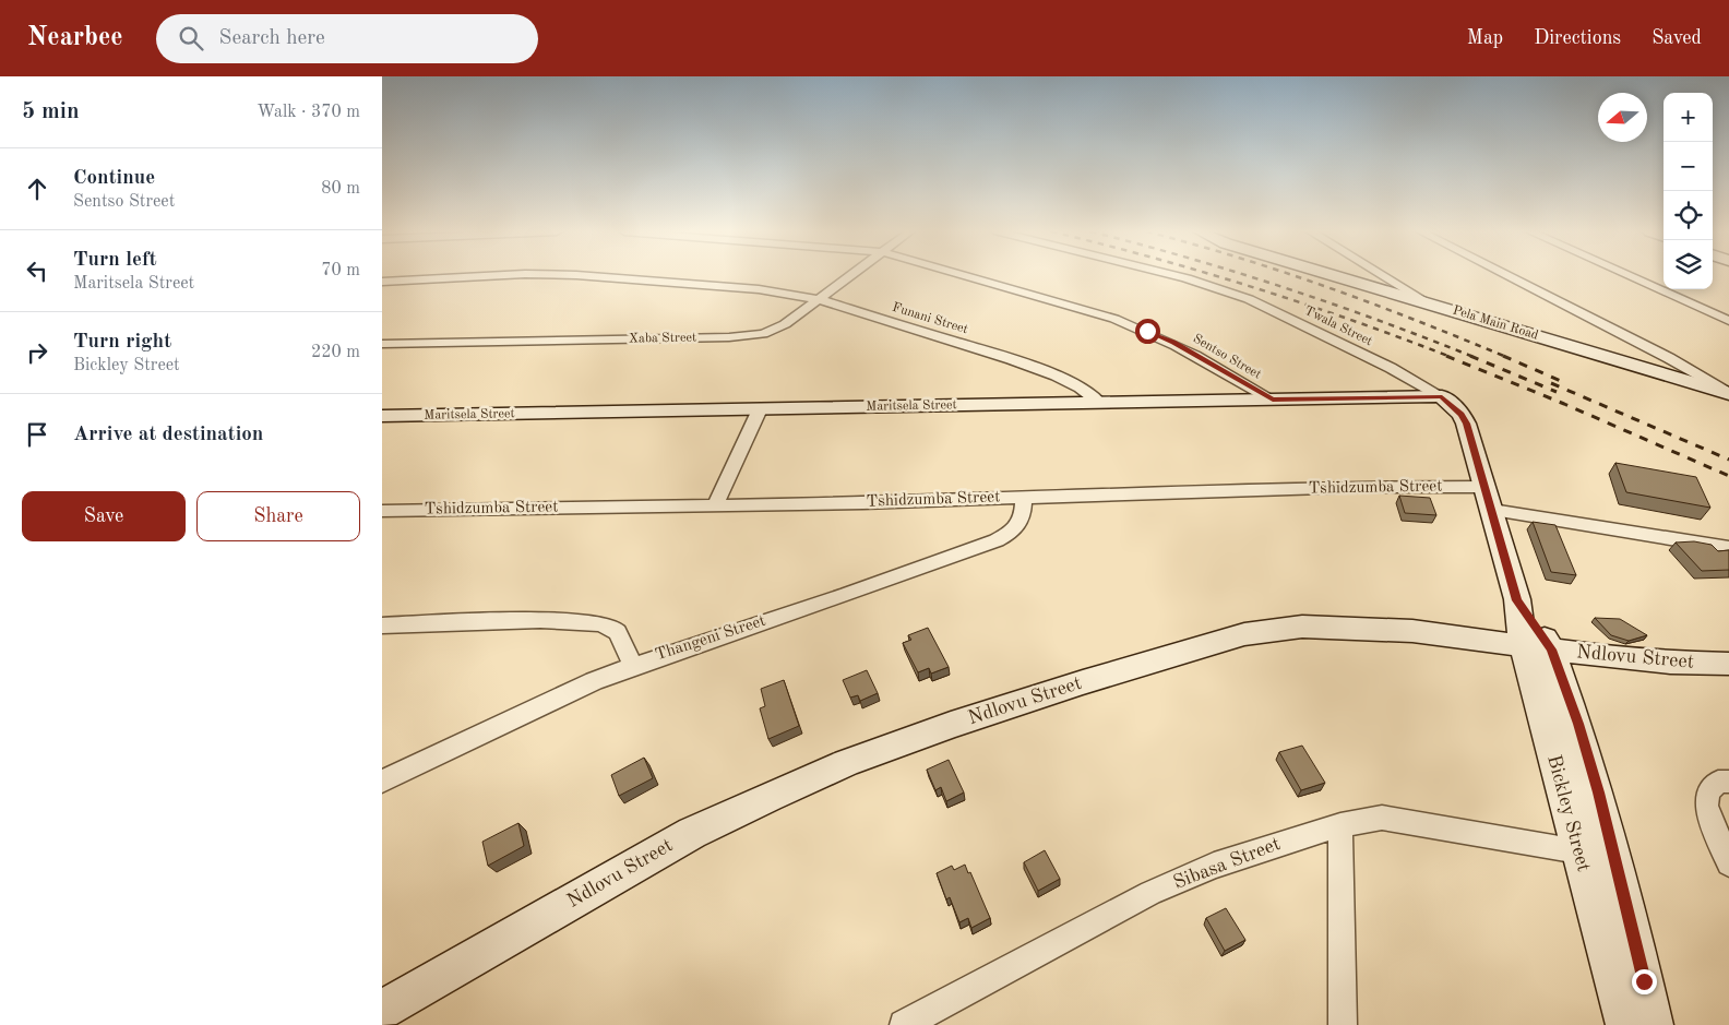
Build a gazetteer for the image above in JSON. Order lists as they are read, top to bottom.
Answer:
{
  "streets": {
    "street": [
      "Funani Street",
      "Pela Main Road",
      "Twala Street",
      "Xaba Street",
      "Sentso Street",
      "Maritsela Street",
      "Tshidzumba Street",
      "Thangeni Street",
      "Ndlovu Street",
      "Bickley Street",
      "Sibasa Street"
    ]
  },
  "crossings": [
    ["Funani Street", "Xaba Street"],
    ["Funani Street", "Maritsela Street"],
    ["Twala Street", "Maritsela Street"],
    ["Twala Street", "Bickley Street"],
    ["Sentso Street", "Maritsela Street"],
    ["Maritsela Street", "Bickley Street"],
    ["Tshidzumba Street", "Thangeni Street"],
    ["Tshidzumba Street", "Bickley Street"],
    ["Ndlovu Street", "Bickley Street"],
    ["Bickley Street", "Sibasa Street"]
  ],
  "north": "left",
  "page": {
    "header": "Nearbee",
    "search": "Search here",
    "nav": ["Map", "Directions", "Saved"],
    "heading": ["5 min", "Walk · 370 m"],
    "map_buttons": ["+", "−"],
    "list": [
      ["Continue", "Sentso Street", "80 m"],
      ["Turn left", "Maritsela Street", "70 m"],
      ["Turn right", "Bickley Street", "220 m"],
      "Arrive at destination"
    ],
    "buttons": ["Save", "Share"]
  }
}
